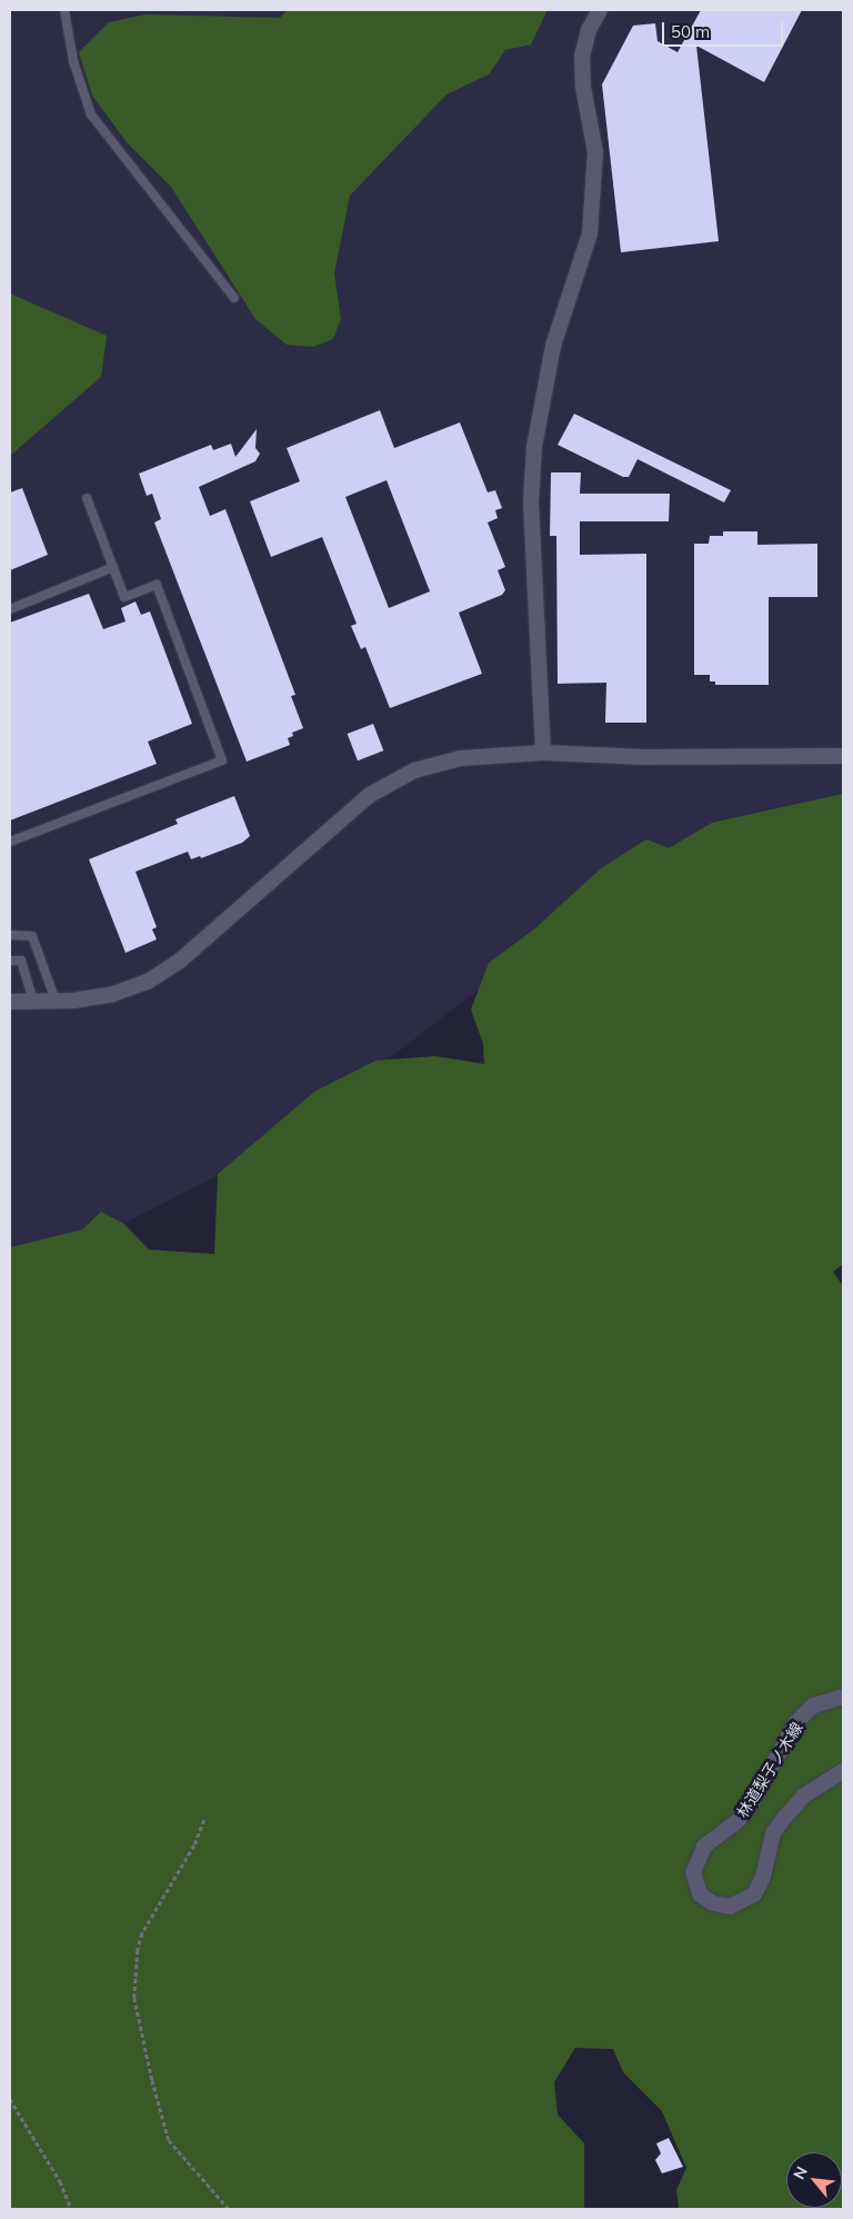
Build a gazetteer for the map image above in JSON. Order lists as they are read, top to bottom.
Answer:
{
  "streets": {
    "street": ["林道梨子ノ木線"]
  },
  "scale_bar": "50 m",
  "north": "top left"
}
